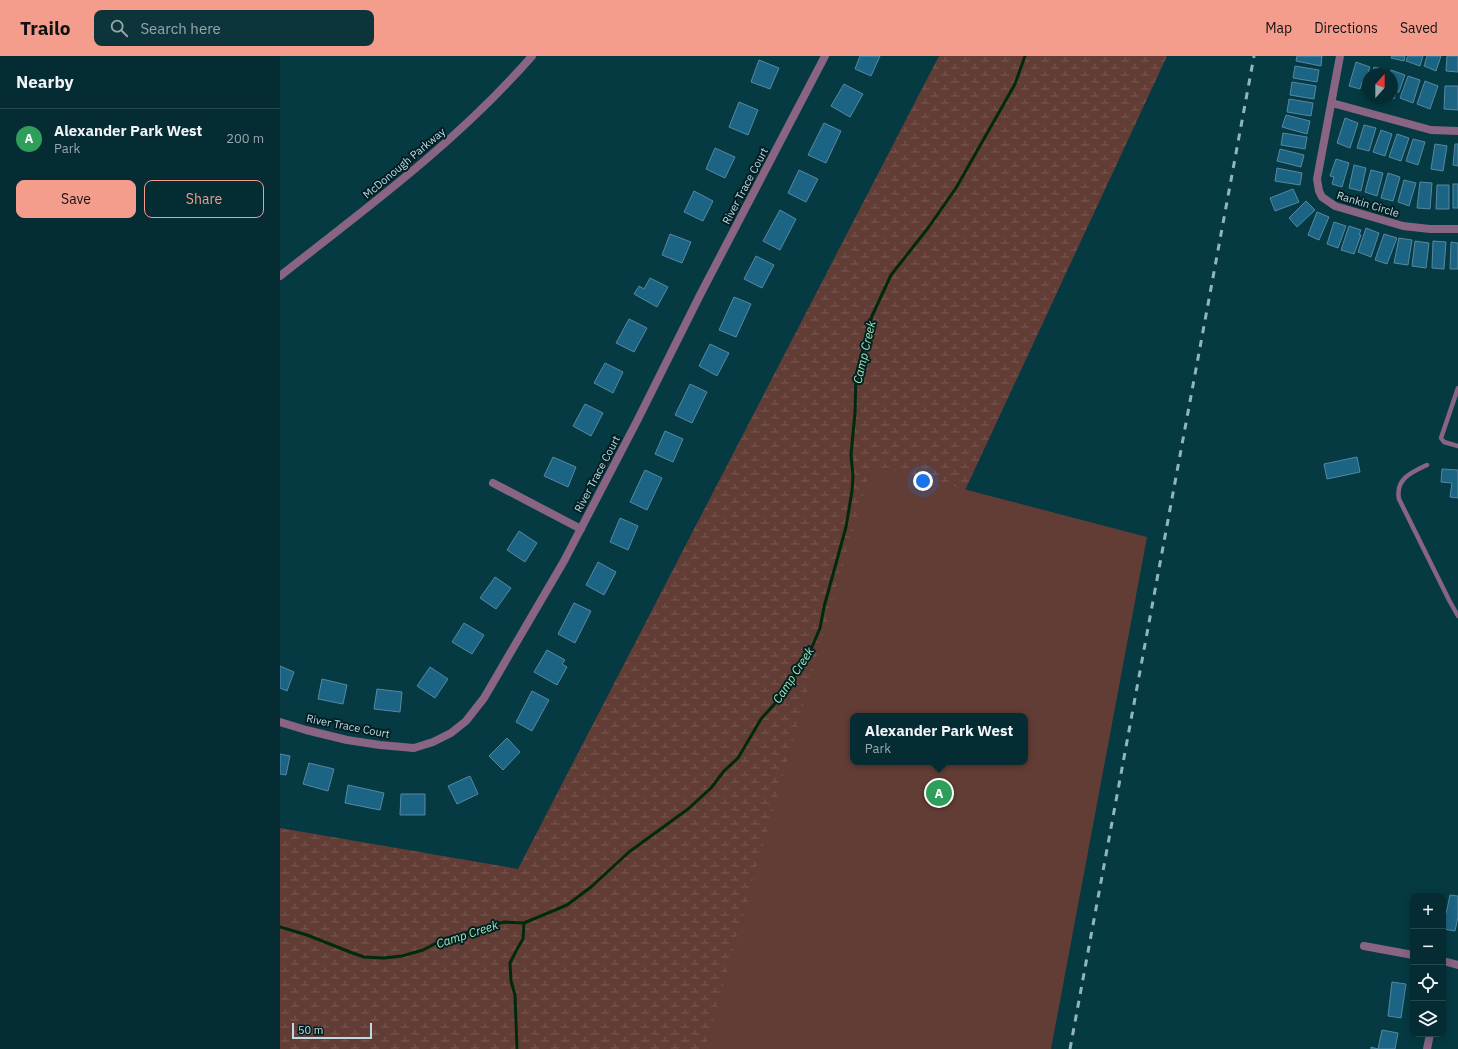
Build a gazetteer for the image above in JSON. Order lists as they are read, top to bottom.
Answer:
{
  "streets": {
    "street": ["McDonough Parkway", "River Trace Court", "Rankin Circle"]
  },
  "water": ["Camp Creek"],
  "scale_bar": "50 m",
  "north": "top",
  "page": {
    "header": "Trailo",
    "search": "Search here",
    "nav": ["Map", "Directions", "Saved"],
    "heading": "Nearby",
    "list": [
      {
        "mark": "A",
        "name": "Alexander Park West",
        "note": "Park",
        "value": "200 m"
      }
    ],
    "buttons": ["Save", "Share"],
    "popup": ["Alexander Park West", "Park"],
    "pins": "A",
    "map_buttons": ["+", "−"],
    "scale": "50 m"
  }
}
